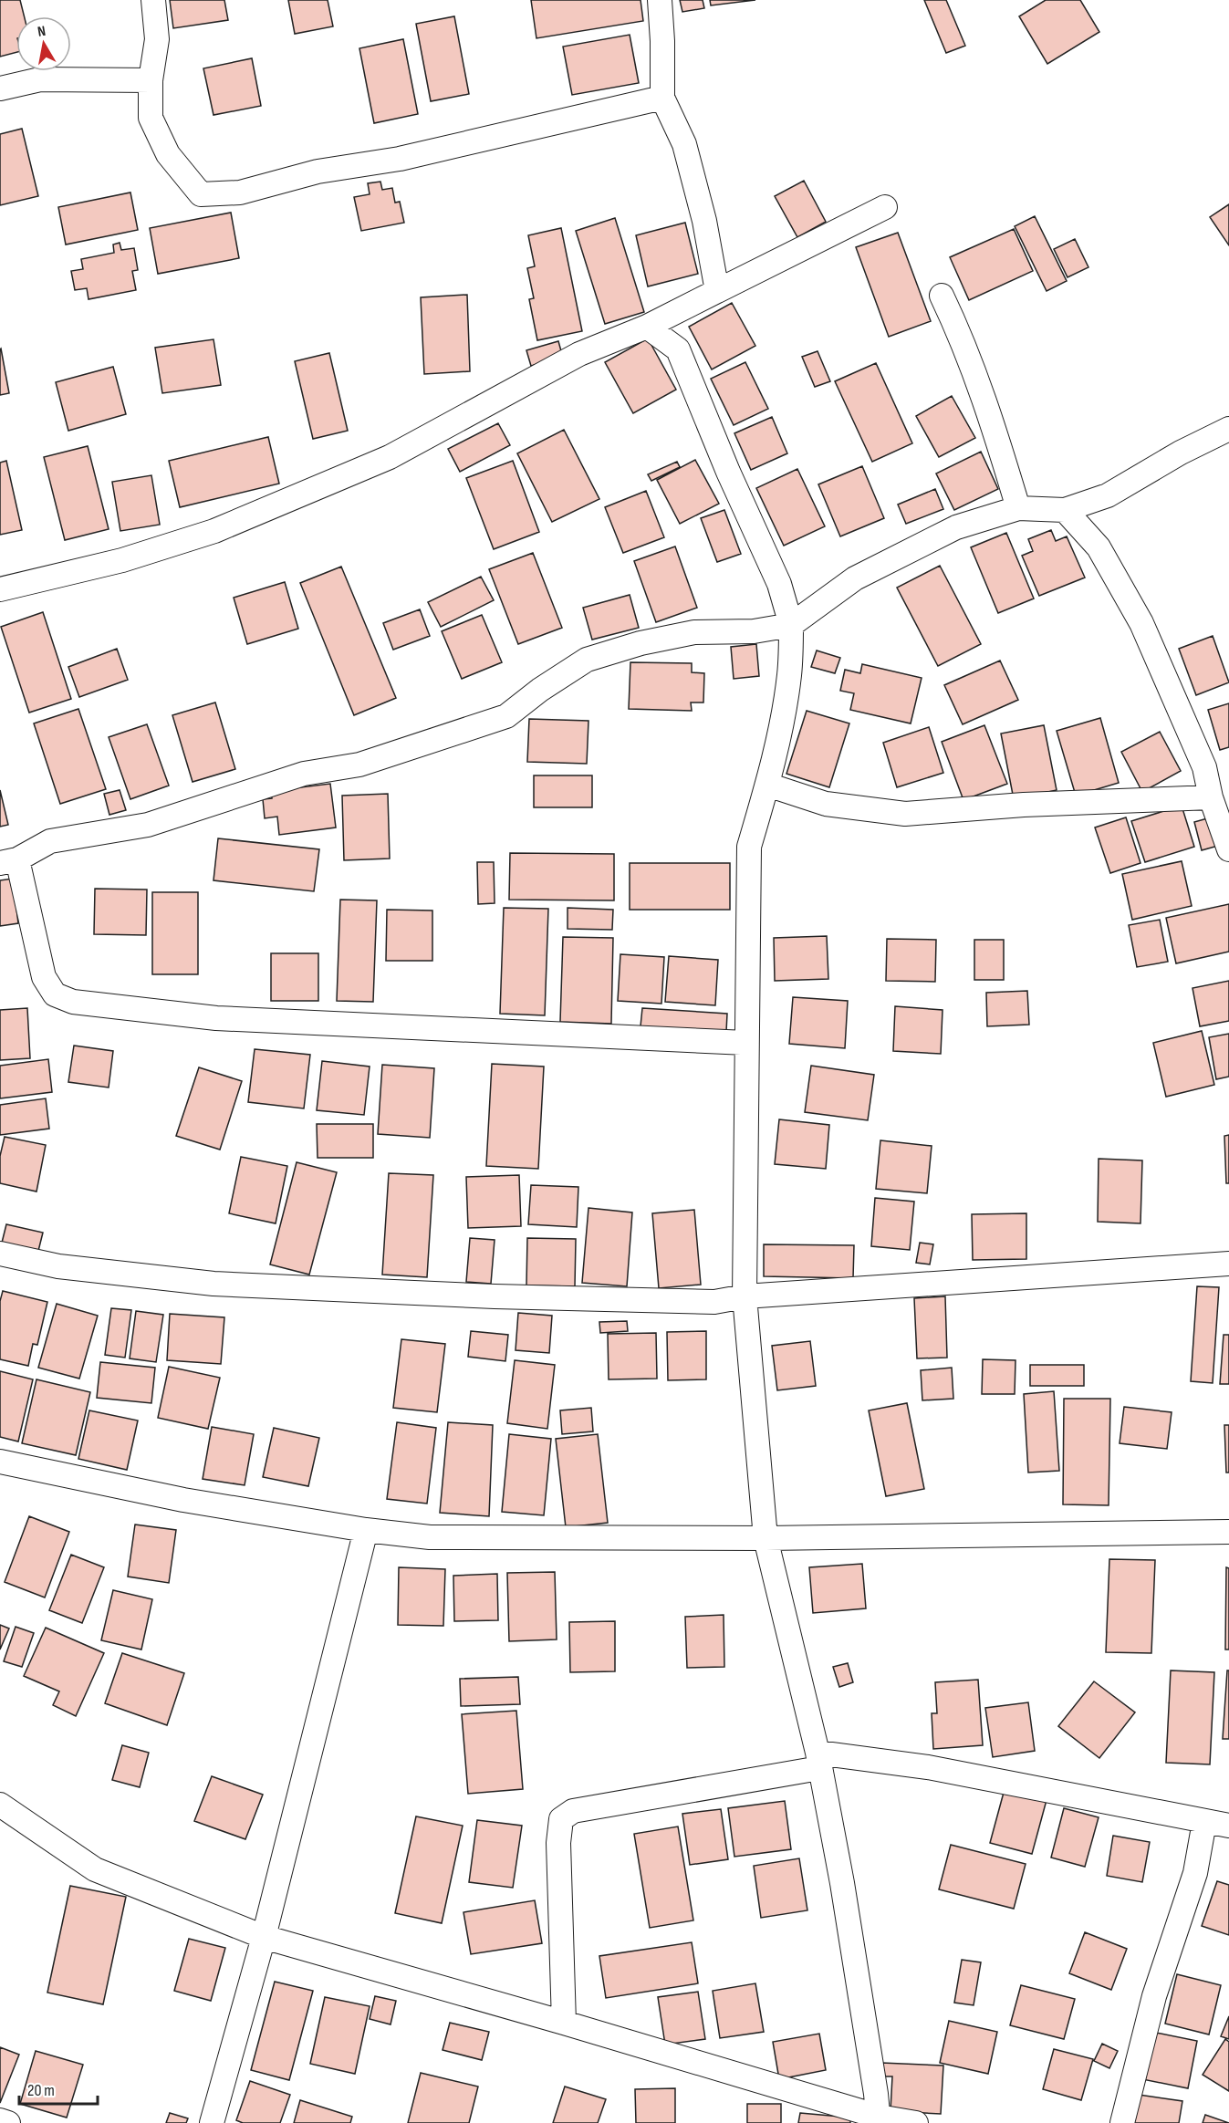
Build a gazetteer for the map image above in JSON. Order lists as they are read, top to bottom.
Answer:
{
  "scale_bar": "20 m",
  "north": "top"
}
